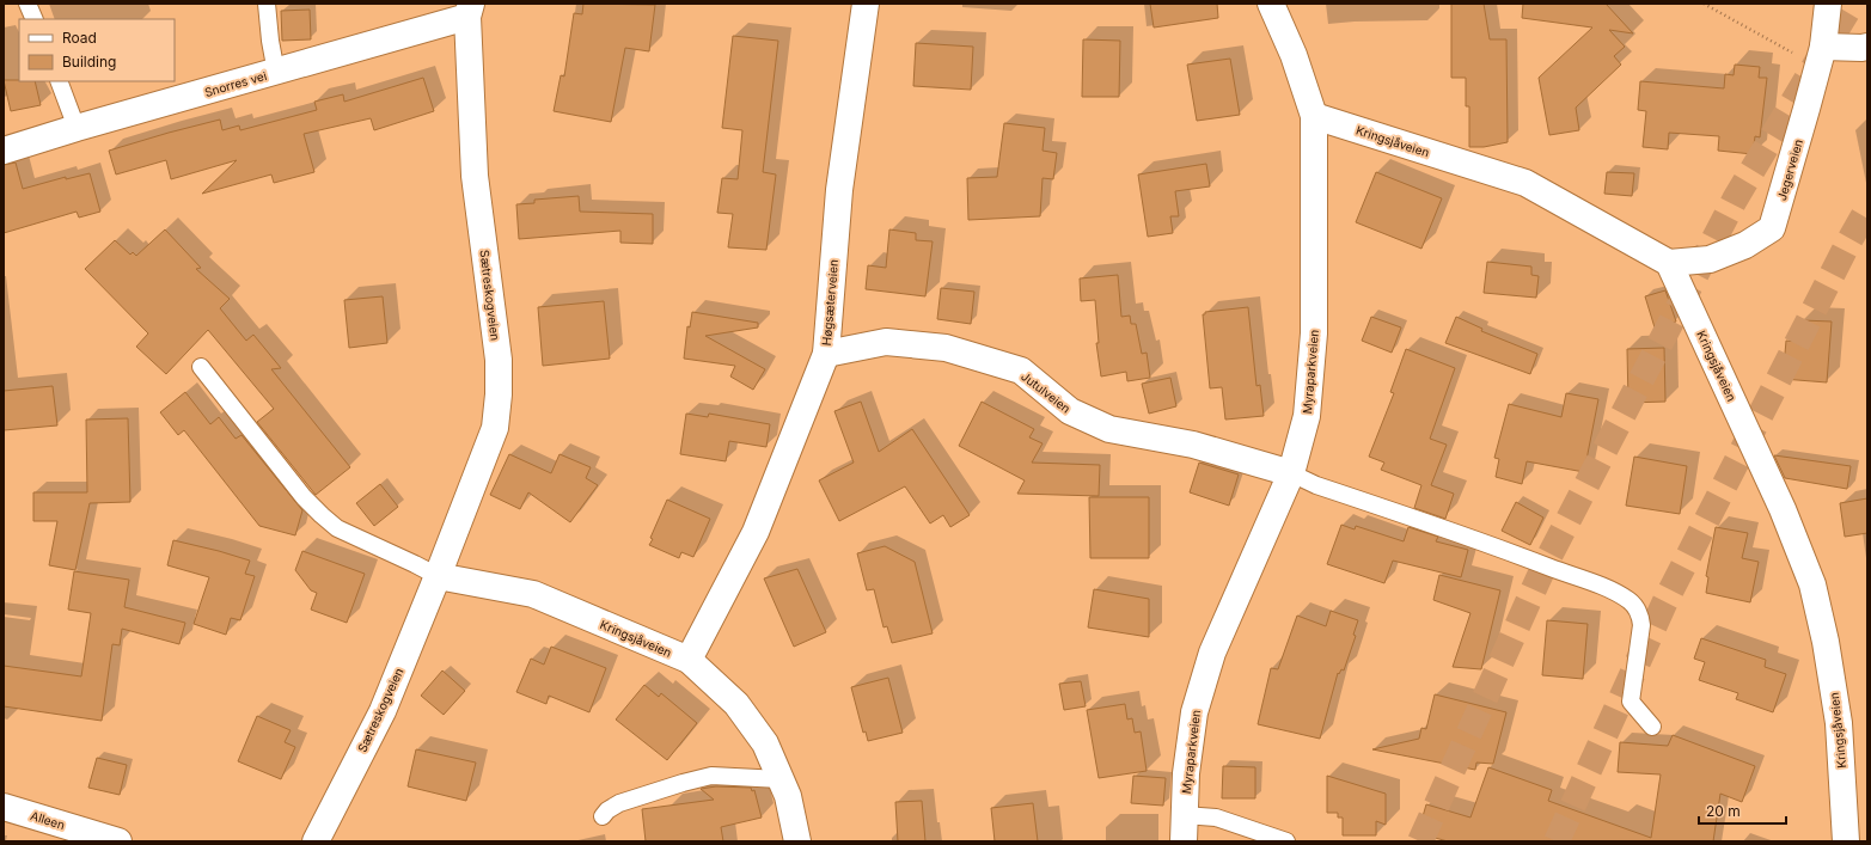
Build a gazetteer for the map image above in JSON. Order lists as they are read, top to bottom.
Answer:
{
  "streets": {
    "street": [
      "Snorres vei",
      "Kringsjåveien",
      "Jegerveien",
      "Sætreskogveien",
      "Høgsæterveien",
      "Myraparkveien",
      "Jutulveien",
      "Alleen"
    ]
  },
  "crossings": [
    ["Snorres vei", "Sætreskogveien"],
    ["Kringsjåveien", "Jegerveien"],
    ["Kringsjåveien", "Sætreskogveien"],
    ["Kringsjåveien", "Høgsæterveien"],
    ["Kringsjåveien", "Myraparkveien"],
    ["Høgsæterveien", "Jutulveien"],
    ["Myraparkveien", "Jutulveien"]
  ],
  "legend": ["Road", "Building"],
  "scale_bar": "20 m"
}
